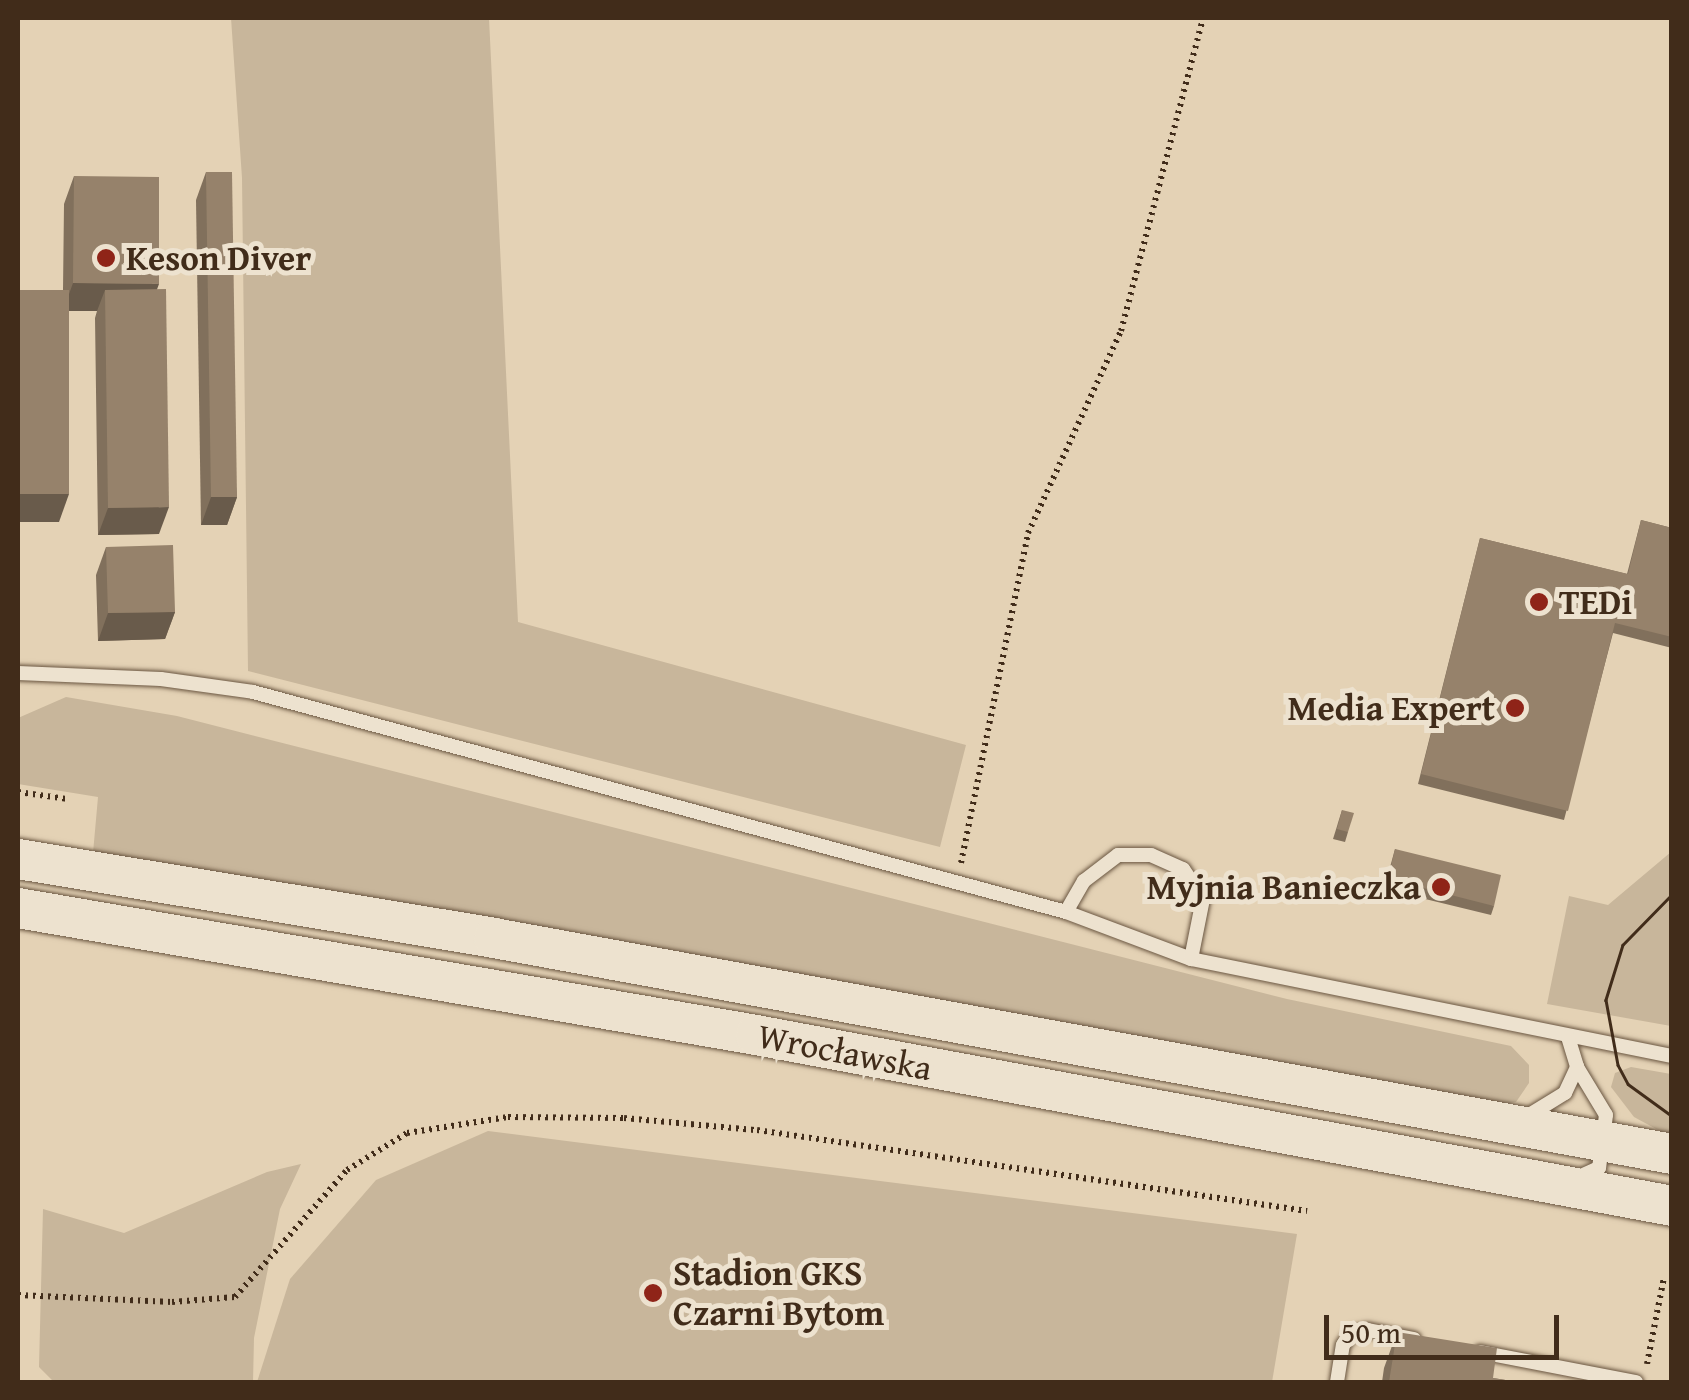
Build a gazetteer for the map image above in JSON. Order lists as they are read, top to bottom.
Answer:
{
  "streets": {
    "main road": ["Wrocławska"]
  },
  "places": [
    "Keson Diver",
    "TEDi",
    "Media Expert",
    "Myjnia Banieczka",
    "Stadion GKS Czarni Bytom"
  ],
  "scale_bar": "50 m"
}
